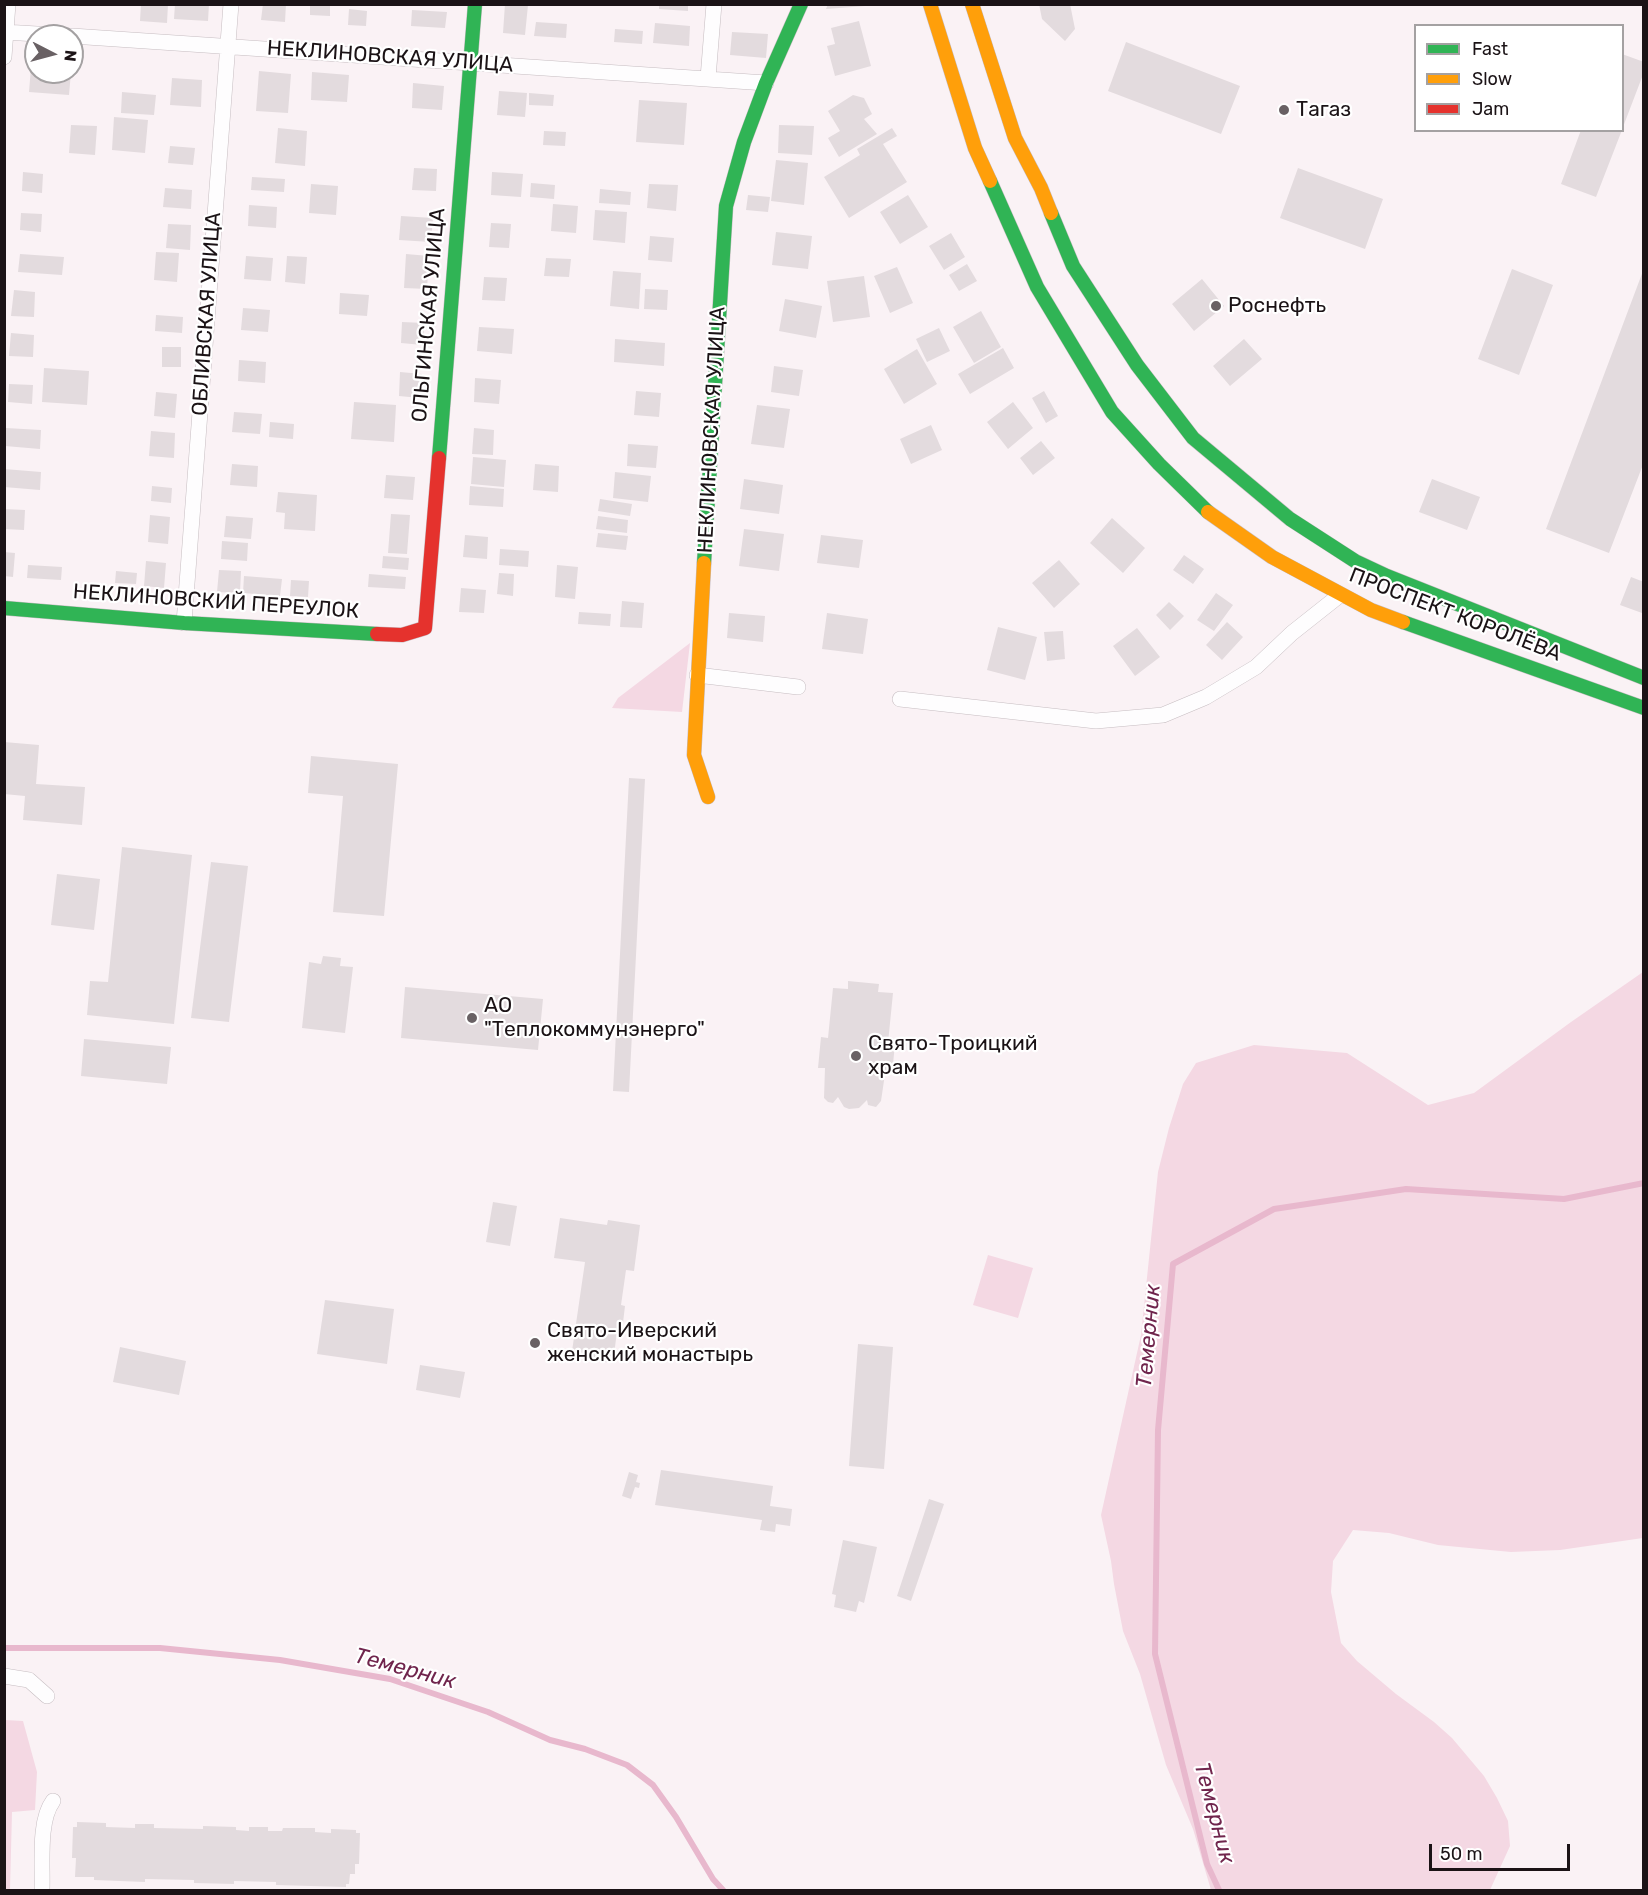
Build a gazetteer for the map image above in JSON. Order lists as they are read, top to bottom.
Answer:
{
  "streets": {
    "main road": [
      "НЕКЛИНОВСКАЯ УЛИЦА",
      "ОЛЬГИНСКАЯ УЛИЦА",
      "НЕКЛИНОВСКИЙ ПЕРЕУЛОК",
      "ПРОСПЕКТ КОРОЛЁВА"
    ],
    "street": ["ОБЛИВСКАЯ УЛИЦА"]
  },
  "crossings": [
    ["НЕКЛИНОВСКАЯ УЛИЦА", "ОБЛИВСКАЯ УЛИЦА"],
    ["НЕКЛИНОВСКАЯ УЛИЦА", "ОЛЬГИНСКАЯ УЛИЦА"],
    ["ОБЛИВСКАЯ УЛИЦА", "НЕКЛИНОВСКИЙ ПЕРЕУЛОК"],
    ["ОЛЬГИНСКАЯ УЛИЦА", "НЕКЛИНОВСКИЙ ПЕРЕУЛОК"]
  ],
  "water": ["Темерник"],
  "places": [
    "Тагаз",
    "Роснефть",
    "АО \"Теплокоммунэнерго\"",
    "Свято-Троицкий храм",
    "Свято-Иверский женский монастырь"
  ],
  "legend": ["Fast", "Slow", "Jam"],
  "scale_bar": "50 m",
  "north": "right"
}
